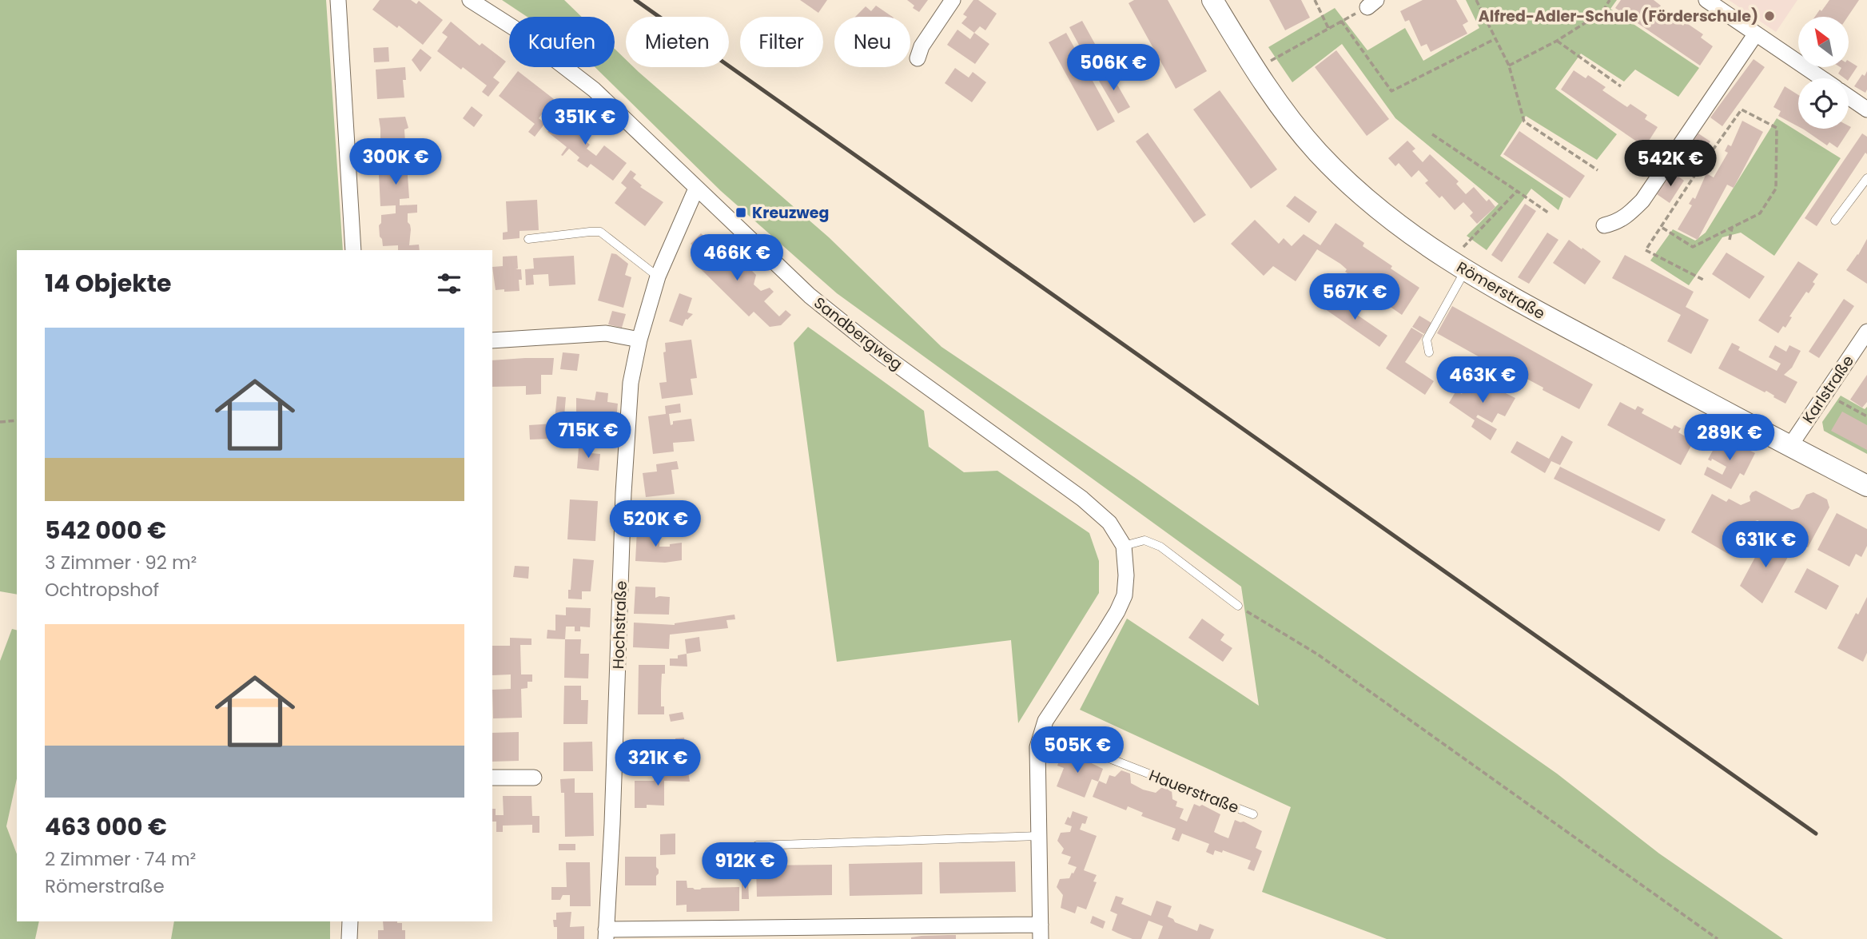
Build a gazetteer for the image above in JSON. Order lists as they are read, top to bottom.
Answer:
{
  "streets": {
    "main road": ["Römerstraße"],
    "street": ["Sandbergweg", "Karlstraße", "Hochstraße"],
    "lane": ["Hauerstraße"]
  },
  "crossings": [
    ["Römerstraße", "Karlstraße"],
    ["Sandbergweg", "Hochstraße"]
  ],
  "places": {
    "other": ["Alfred-Adler-Schule (Förderschule)"],
    "transit": ["Kreuzweg"]
  },
  "north": "top left",
  "page": {
    "chip": [
      "Kaufen",
      "Mieten",
      "Filter",
      "Neu"
    ],
    "price": [
      "506K €",
      "351K €",
      "300K €",
      "542K €",
      "466K €",
      "567K €",
      "463K €",
      "715K €",
      "289K €",
      "520K €",
      "631K €",
      "505K €",
      "321K €",
      "912K €"
    ],
    "heading": "14 Objekte",
    "list": [
      {
        "name": "542 000 €",
        "note": "3 Zimmer · 92 m² · Ochtropshof"
      },
      {
        "name": "463 000 €",
        "note": "2 Zimmer · 74 m² · Römerstraße"
      }
    ]
  }
}
